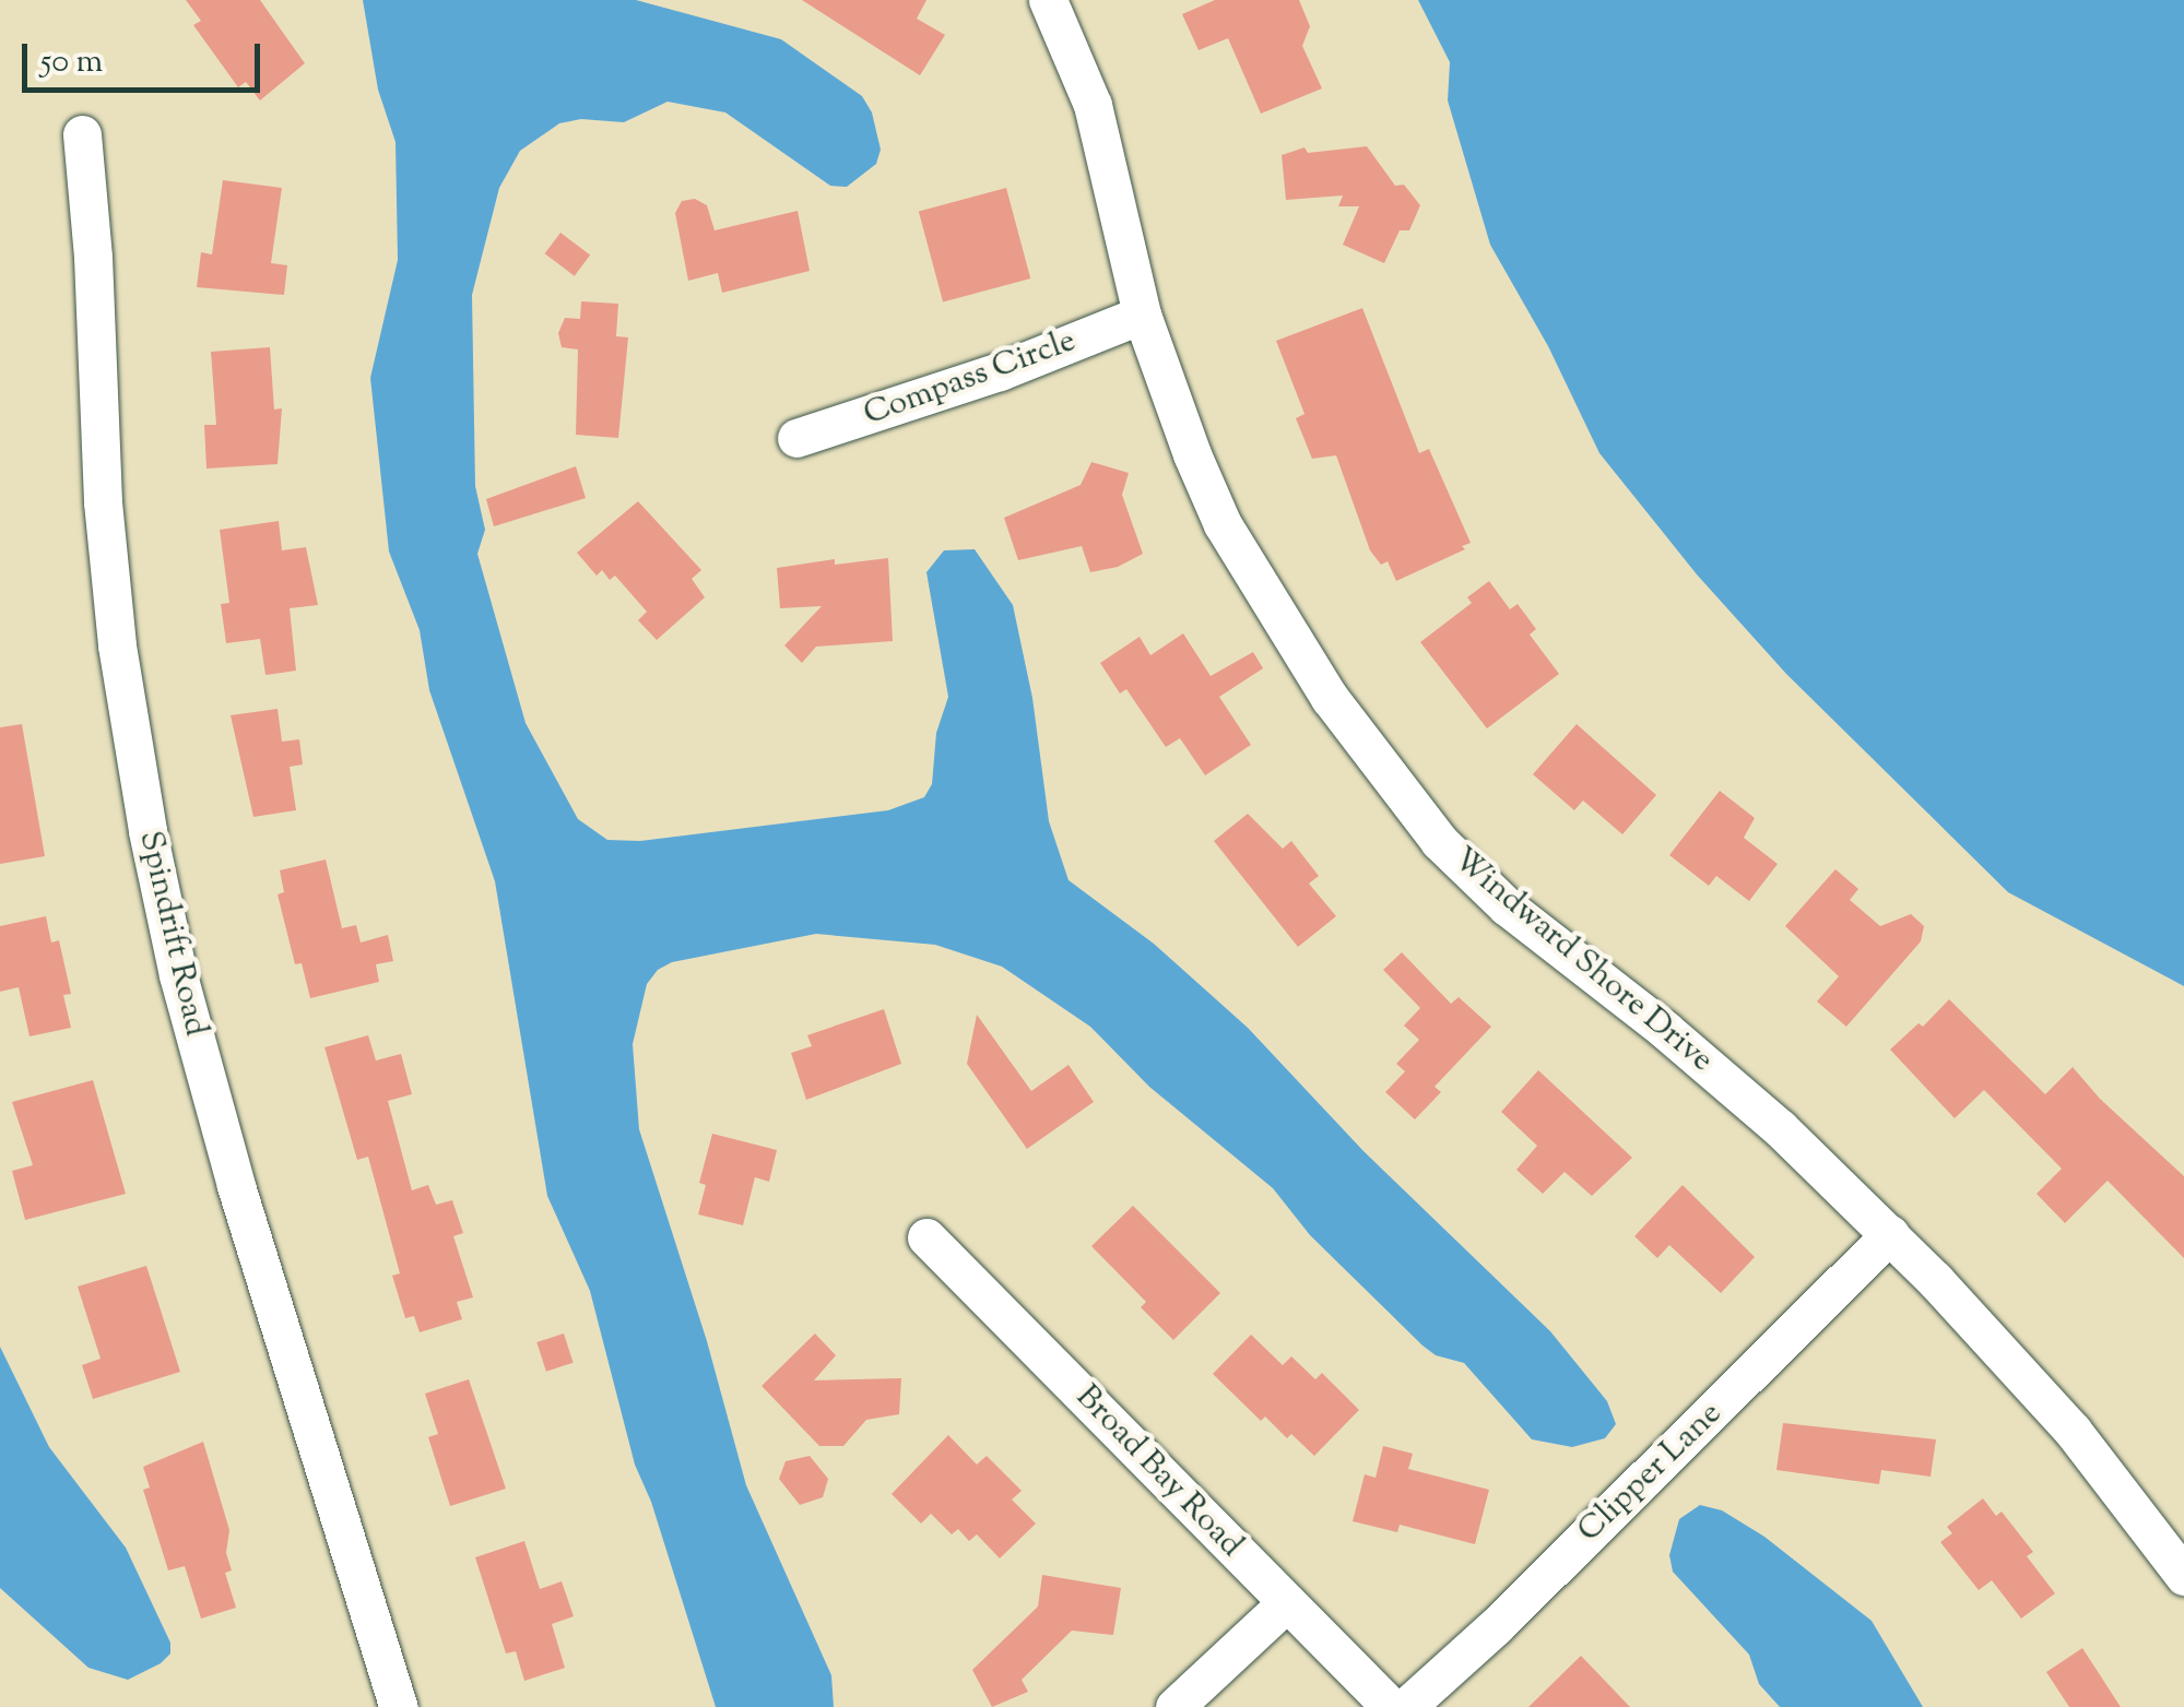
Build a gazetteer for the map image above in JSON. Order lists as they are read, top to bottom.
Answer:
{
  "streets": {
    "street": [
      "Compass Circle",
      "Spindrift Road",
      "Windward Shore Drive",
      "Broad Bay Road",
      "Clipper Lane"
    ]
  },
  "crossings": [
    ["Compass Circle", "Windward Shore Drive"],
    ["Windward Shore Drive", "Clipper Lane"]
  ],
  "scale_bar": "50 m"
}
